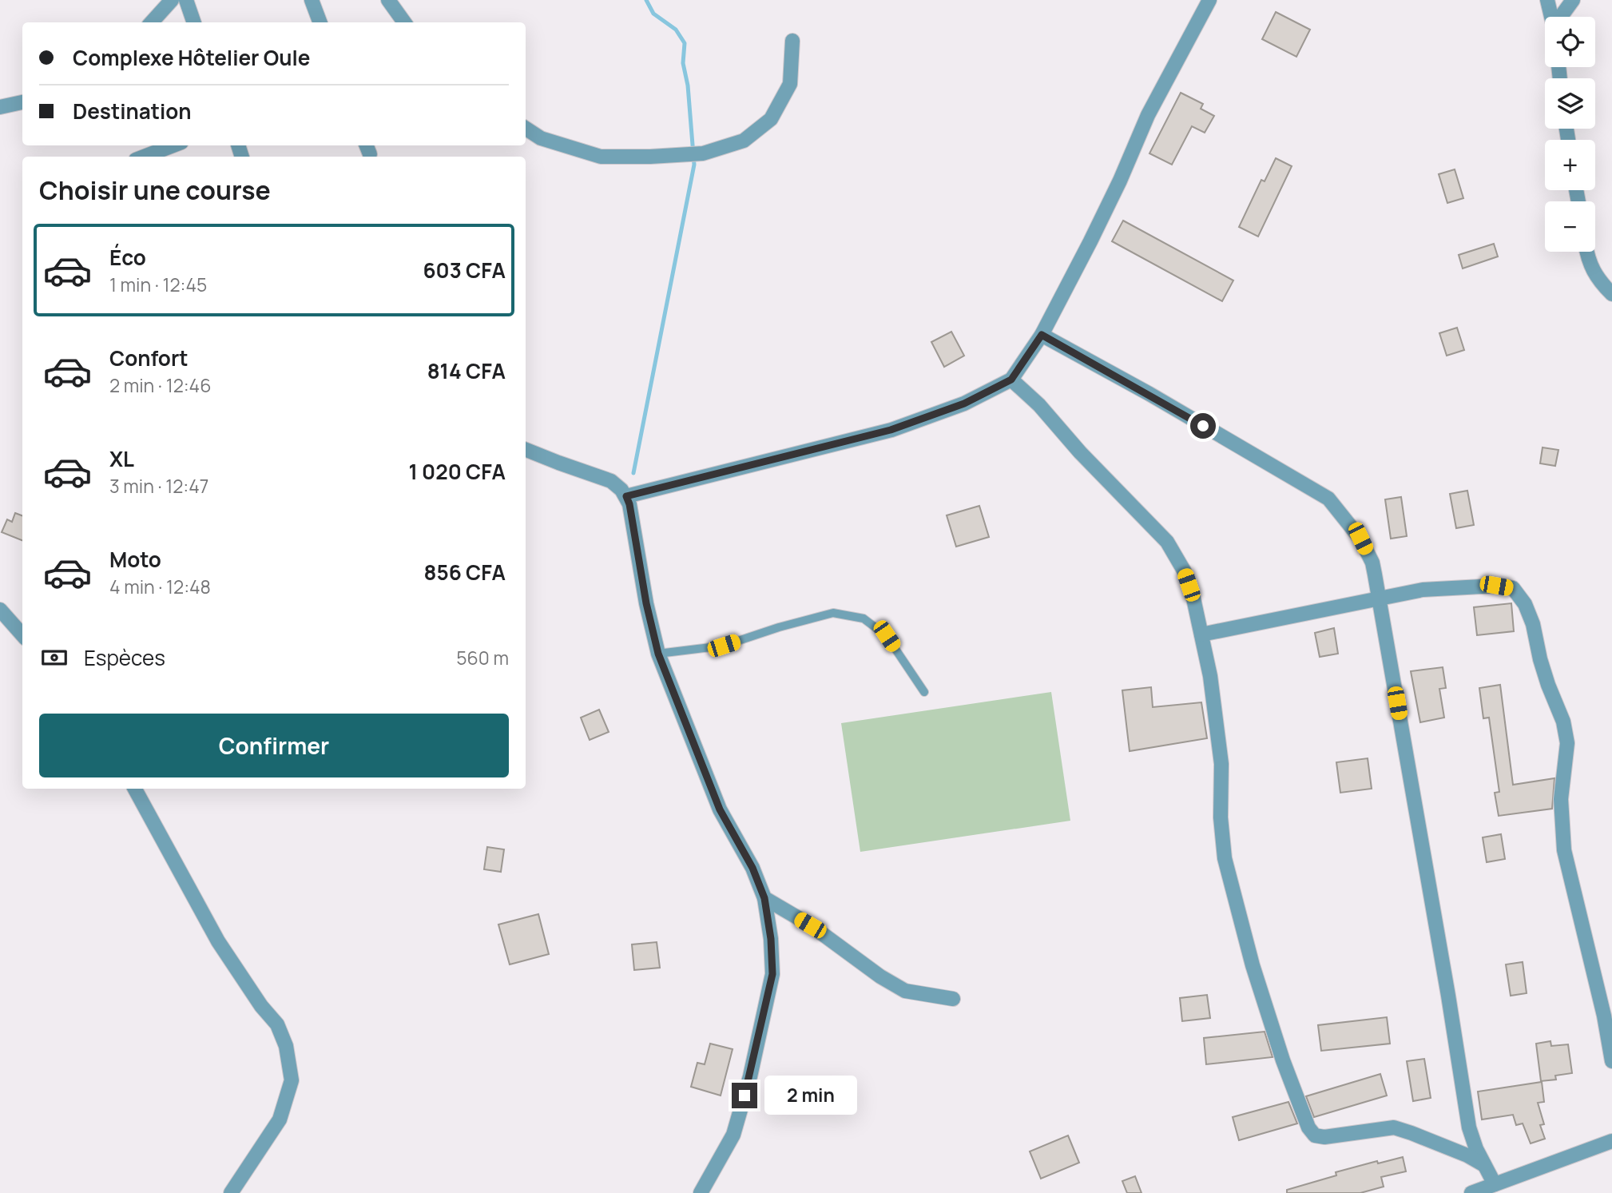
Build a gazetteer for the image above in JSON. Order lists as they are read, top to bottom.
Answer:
{
  "page": {
    "map_buttons": ["+", "−"],
    "banner": ["Complexe Hôtelier Oule", "Destination"],
    "heading": "Choisir une course",
    "list": [
      {
        "name": "Éco",
        "note": "1 min · 12:45",
        "value": "603 CFA"
      },
      {
        "name": "Confort",
        "note": "2 min · 12:46",
        "value": "814 CFA"
      },
      {
        "name": "XL",
        "note": "3 min · 12:47",
        "value": "1 020 CFA"
      },
      {
        "name": "Moto",
        "note": "4 min · 12:48",
        "value": "856 CFA"
      }
    ],
    "pay": ["Espèces", "560 m"],
    "buttons": "Confirmer",
    "bubble": "2 min"
  }
}
